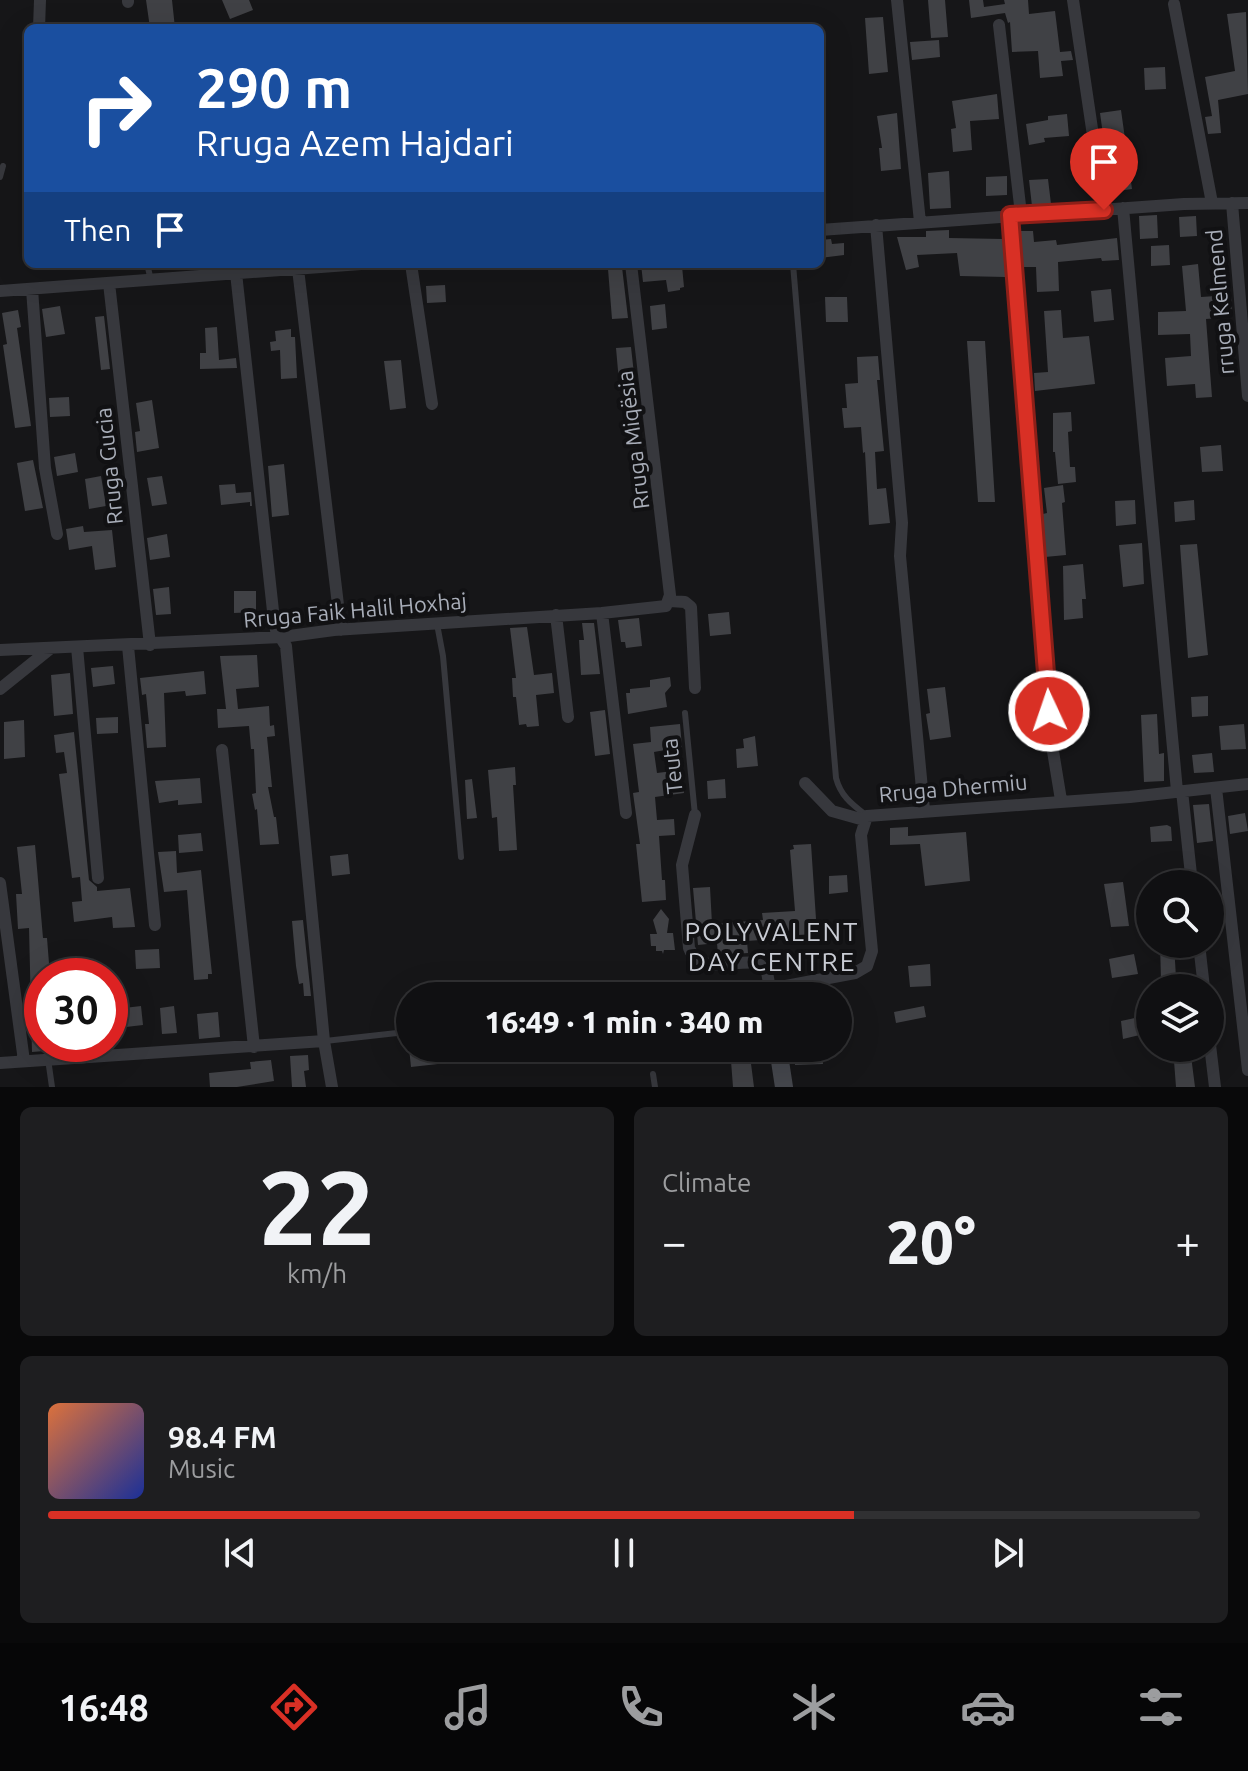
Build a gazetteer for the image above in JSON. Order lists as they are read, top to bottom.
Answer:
{
  "streets": {
    "street": [
      "rruga Kelmend",
      "Rruga Miqësia",
      "Rruga Gucia",
      "Rruga Faik Halil Hoxhaj",
      "Rruga Dhermiu"
    ],
    "lane": ["Teuta"]
  },
  "crossings": [
    ["Rruga Miqësia", "Rruga Faik Halil Hoxhaj"],
    ["Rruga Gucia", "Rruga Faik Halil Hoxhaj"]
  ],
  "districts": ["POLYVALENT DAY CENTRE"],
  "page": {
    "turn": ["290 m", "Rruga Azem Hajdari"],
    "then": "Then",
    "limit": "30",
    "trip": "16:49 · 1 min · 340 m",
    "tile": [
      ["22", "km/h"],
      "Climate"
    ],
    "heat": ["−", "20°", "+"],
    "song": ["98.4 FM", "Music"],
    "tabs": "16:48"
  }
}
